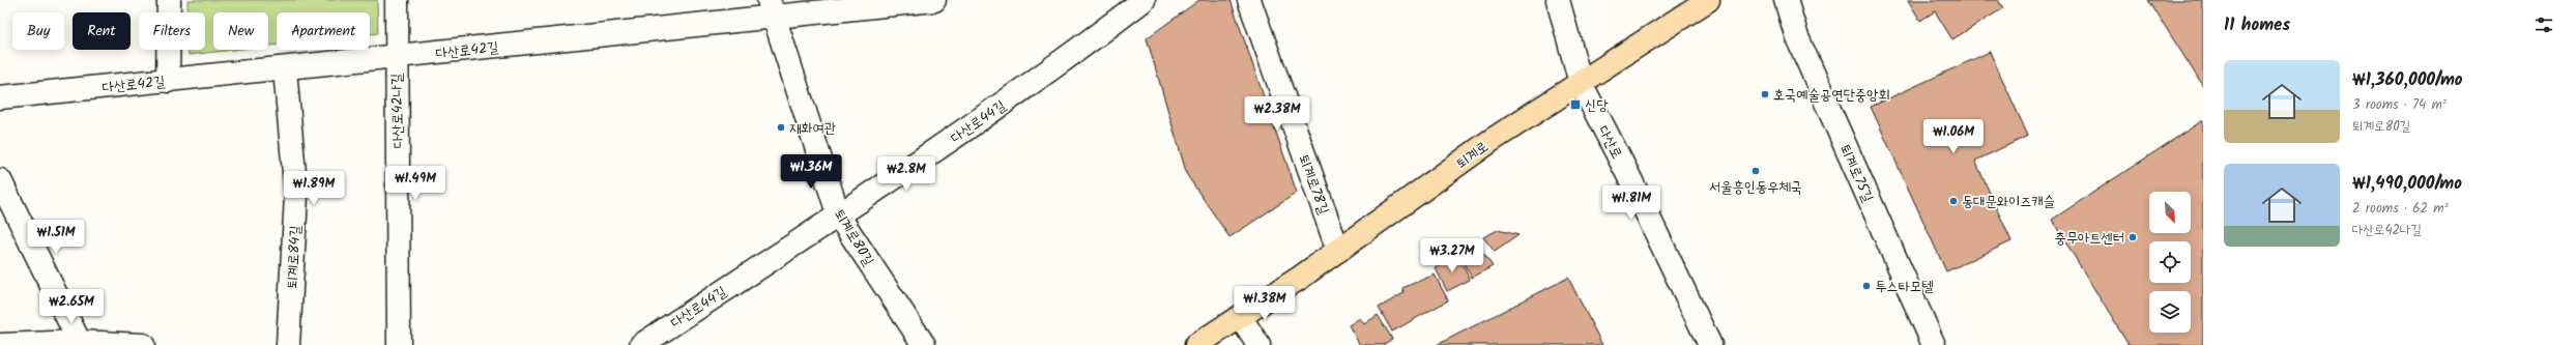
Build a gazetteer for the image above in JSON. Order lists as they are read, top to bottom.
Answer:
{
  "streets": {
    "main road": ["퇴계로"],
    "street": [
      "다산로42길",
      "다산로42나길",
      "다산로44길",
      "다산로",
      "퇴계로75길",
      "퇴계로78길",
      "퇴계로80길",
      "퇴계로84길"
    ]
  },
  "crossings": [
    ["다산로42길", "다산로42나길"],
    ["다산로42길", "퇴계로80길"],
    ["다산로42길", "퇴계로84길"],
    ["다산로44길", "퇴계로80길"],
    ["다산로", "퇴계로"],
    ["퇴계로", "퇴계로78길"]
  ],
  "places": {
    "other": [
      "호국예술공연단중앙회",
      "재화여관",
      "서울흥인동우체국",
      "동대문와이즈캐슬",
      "충무아트센터",
      "투스타모텔"
    ],
    "transit": ["신당"]
  },
  "north": "bottom right",
  "page": {
    "heading": "11 homes",
    "chip": [
      "Buy",
      "Rent",
      "Filters",
      "New",
      "Apartment"
    ],
    "list": [
      {
        "name": "₩1,360,000/mo",
        "note": "3 rooms · 74 m² · 퇴계로80길"
      },
      {
        "name": "₩1,490,000/mo",
        "note": "2 rooms · 62 m² · 다산로42나길"
      }
    ],
    "price": [
      "₩2.38M",
      "₩1.06M",
      "₩1.36M",
      "₩2.8M",
      "₩1.49M",
      "₩1.89M",
      "₩1.81M",
      "₩1.51M",
      "₩3.27M",
      "₩1.38M",
      "₩2.65M"
    ]
  }
}
